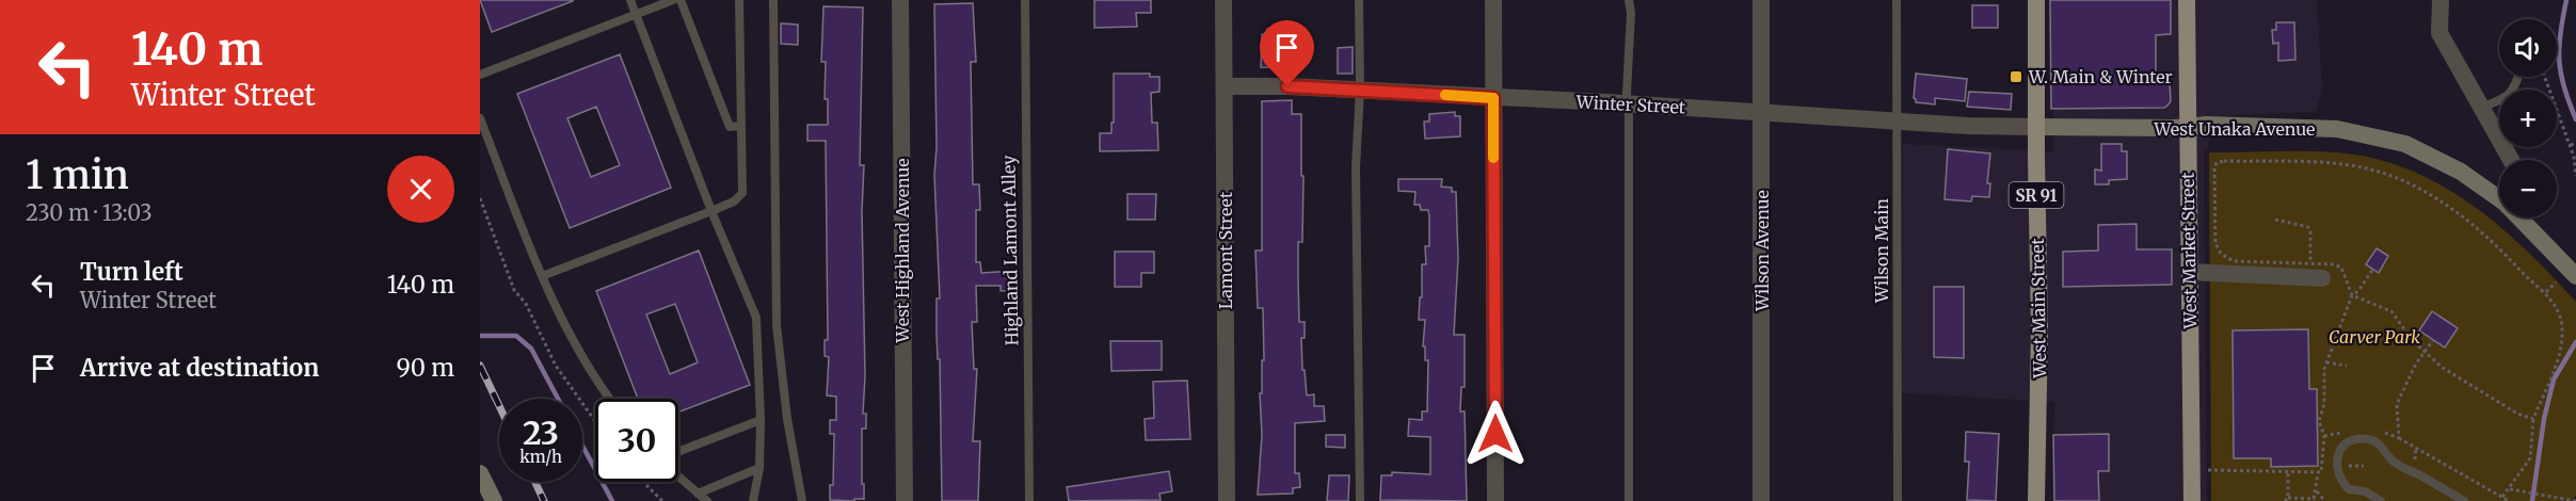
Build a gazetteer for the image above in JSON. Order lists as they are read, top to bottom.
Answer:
{
  "streets": {
    "main road": [
      "West Unaka Avenue",
      "SR 91",
      "West Market Street",
      "West Main Street"
    ],
    "street": [
      "Winter Street",
      "West Highland Avenue",
      "Lamont Street",
      "Wilson Avenue"
    ],
    "lane": ["Highland Lamont Alley", "Wilson Main"]
  },
  "crossings": [
    ["Winter Street", "West Unaka Avenue"],
    ["Winter Street", "Lamont Street"],
    ["Winter Street", "Wilson Avenue"],
    ["Winter Street", "Wilson Main"],
    ["Winter Street", "West Main Street"],
    ["West Unaka Avenue", "West Market Street"],
    ["West Unaka Avenue", "West Main Street"]
  ],
  "parks": ["Carver Park"],
  "places": {
    "transit": ["W. Main & Winter"]
  },
  "page": {
    "turn": ["140 m", "Winter Street"],
    "map_buttons": ["+", "−"],
    "heading": ["1 min", "230 m · 13:03"],
    "list": [
      {
        "name": "Turn left",
        "note": "Winter Street",
        "value": "140 m"
      },
      {
        "name": "Arrive at destination",
        "value": "90 m"
      }
    ],
    "speed": "23 km/h",
    "limit": "30"
  }
}
